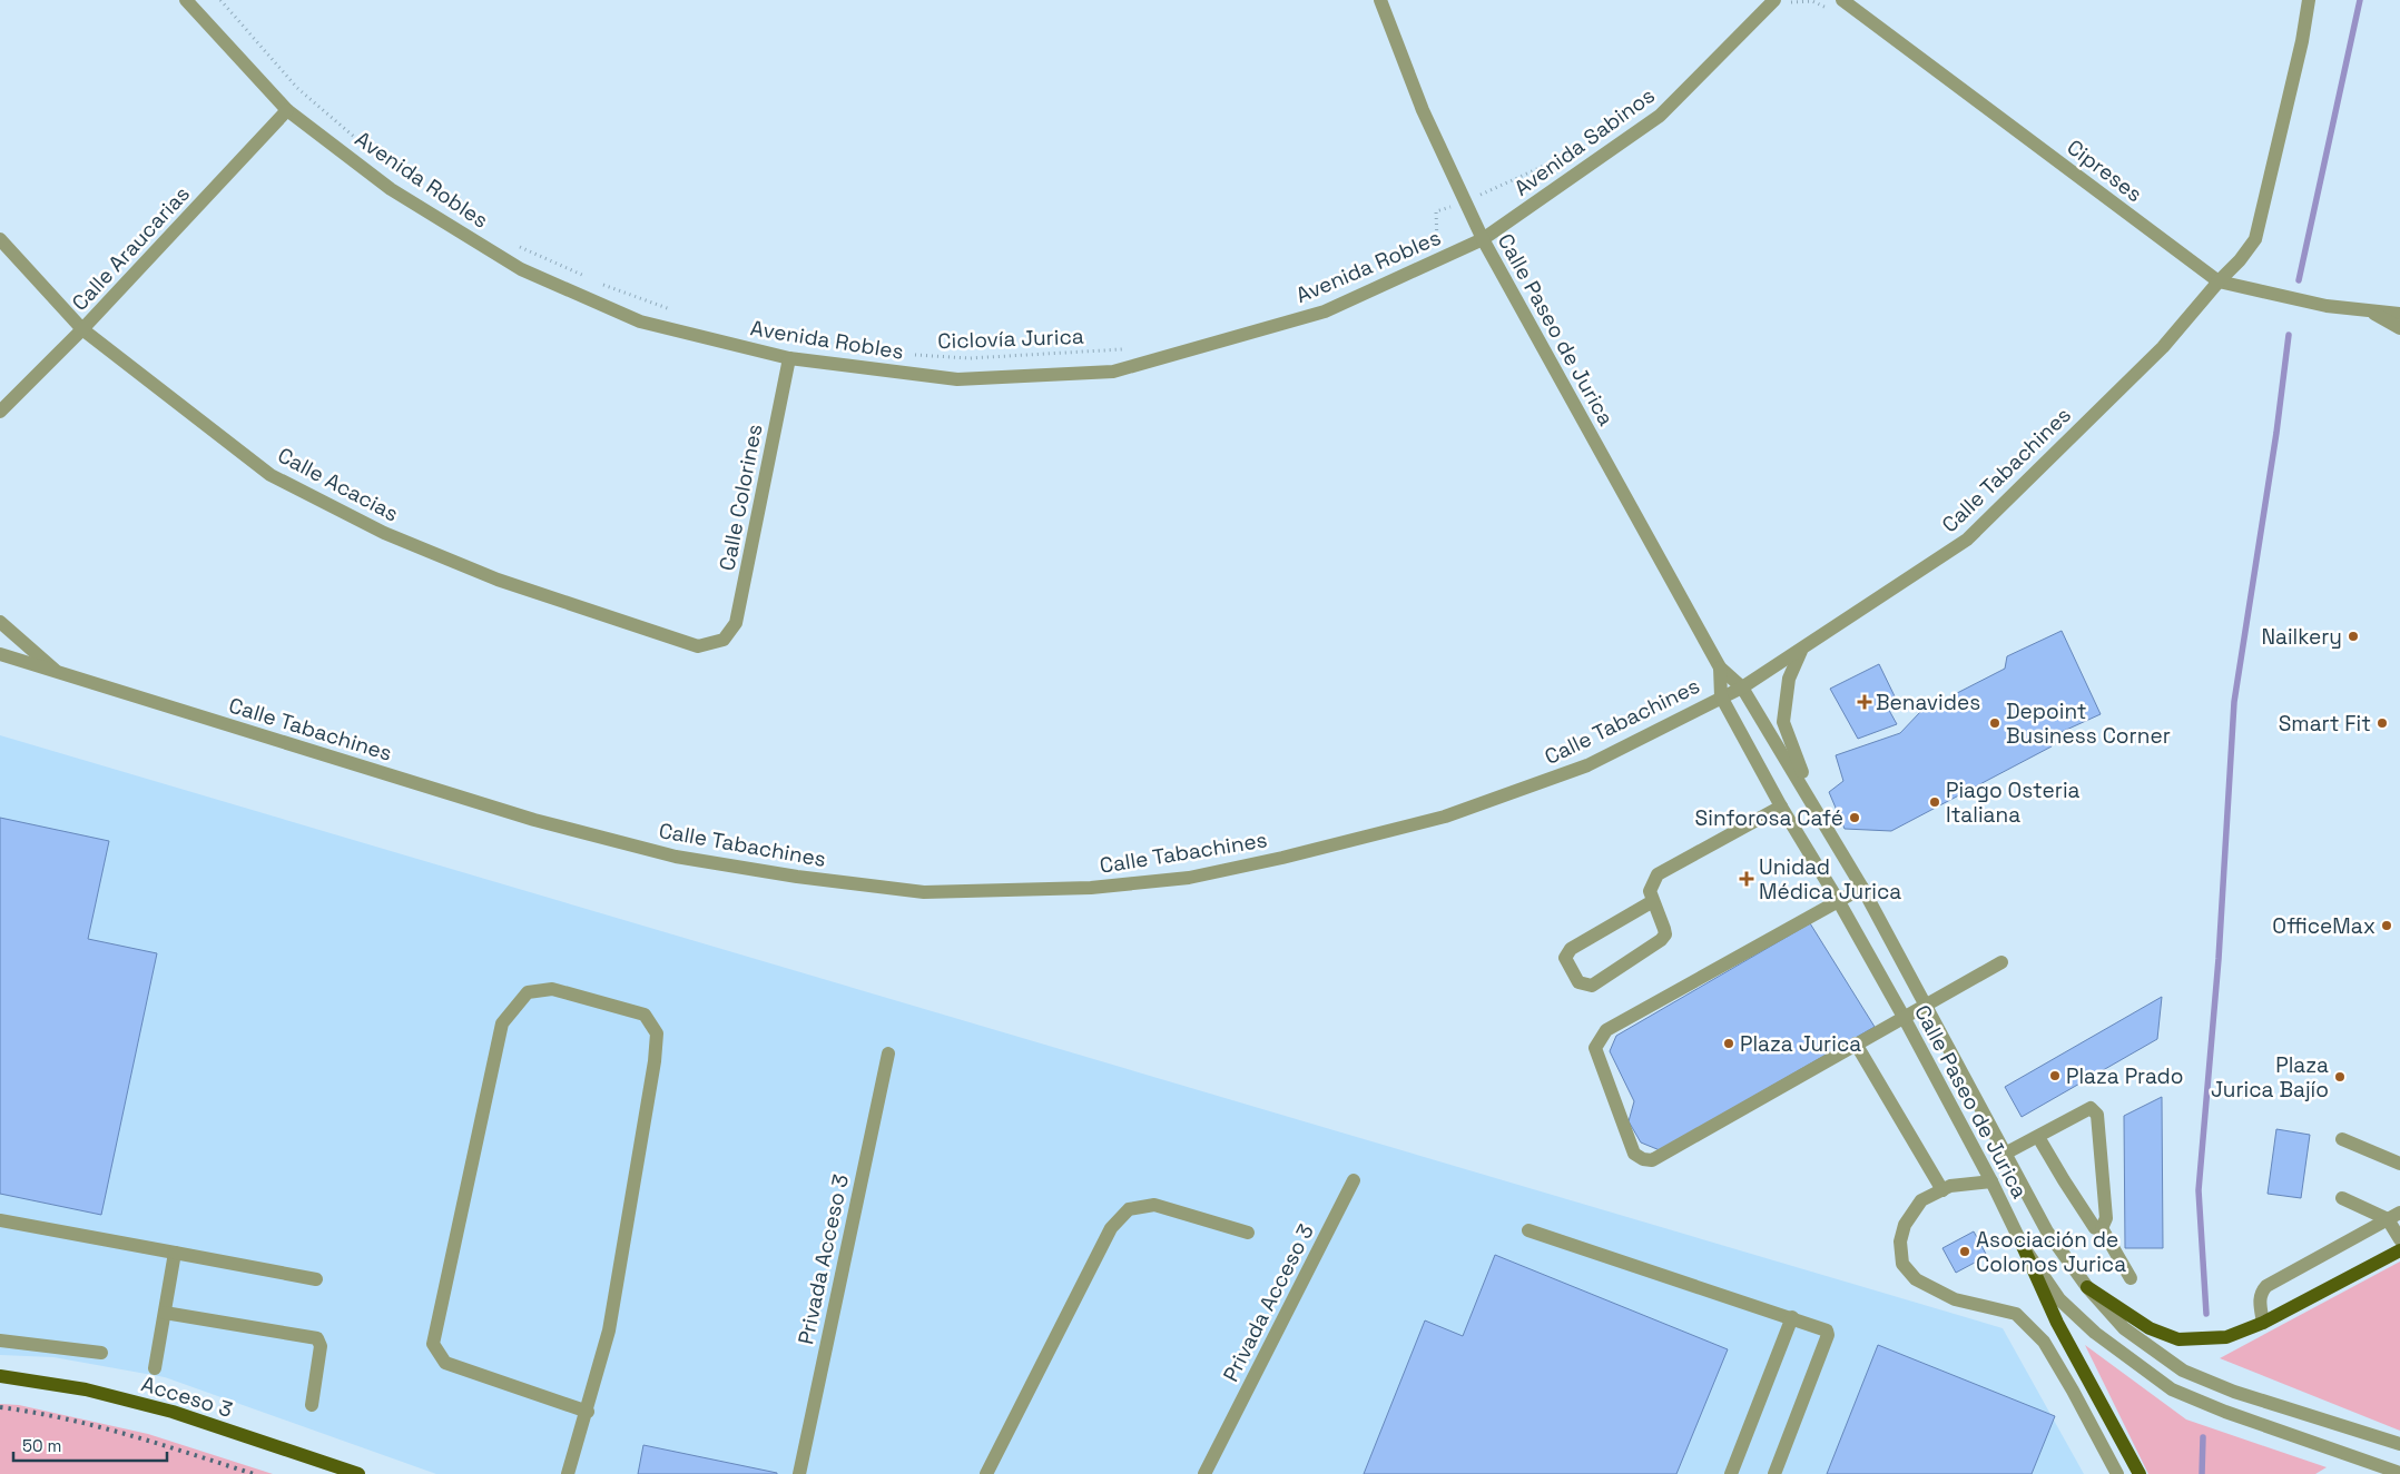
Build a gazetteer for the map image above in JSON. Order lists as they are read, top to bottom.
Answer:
{
  "streets": {
    "main road": ["Acceso 3"],
    "street": [
      "Avenida Sabinos",
      "Cipreses",
      "Avenida Robles",
      "Calle Araucarias",
      "Calle Paseo de Jurica",
      "Calle Tabachines",
      "Calle Acacias",
      "Calle Colorines",
      "Privada Acceso 3"
    ],
    "path": ["Ciclovía Jurica"]
  },
  "crossings": [
    ["Avenida Sabinos", "Avenida Robles"],
    ["Avenida Sabinos", "Calle Paseo de Jurica"],
    ["Cipreses", "Calle Tabachines"],
    ["Avenida Robles", "Calle Araucarias"],
    ["Avenida Robles", "Calle Paseo de Jurica"],
    ["Avenida Robles", "Calle Colorines"],
    ["Calle Araucarias", "Calle Acacias"],
    ["Calle Paseo de Jurica", "Calle Tabachines"],
    ["Calle Acacias", "Calle Colorines"]
  ],
  "places": {
    "other": [
      "Nailkery",
      "Depoint Business Corner",
      "Smart Fit",
      "Piago Osteria Italiana",
      "Sinforosa Café",
      "OfficeMax",
      "Plaza Jurica",
      "Plaza Prado",
      "Plaza Jurica Bajío",
      "Asociación de Colonos Jurica"
    ],
    "health": ["Benavides", "Unidad Médica Jurica"]
  },
  "scale_bar": "50 m"
}
